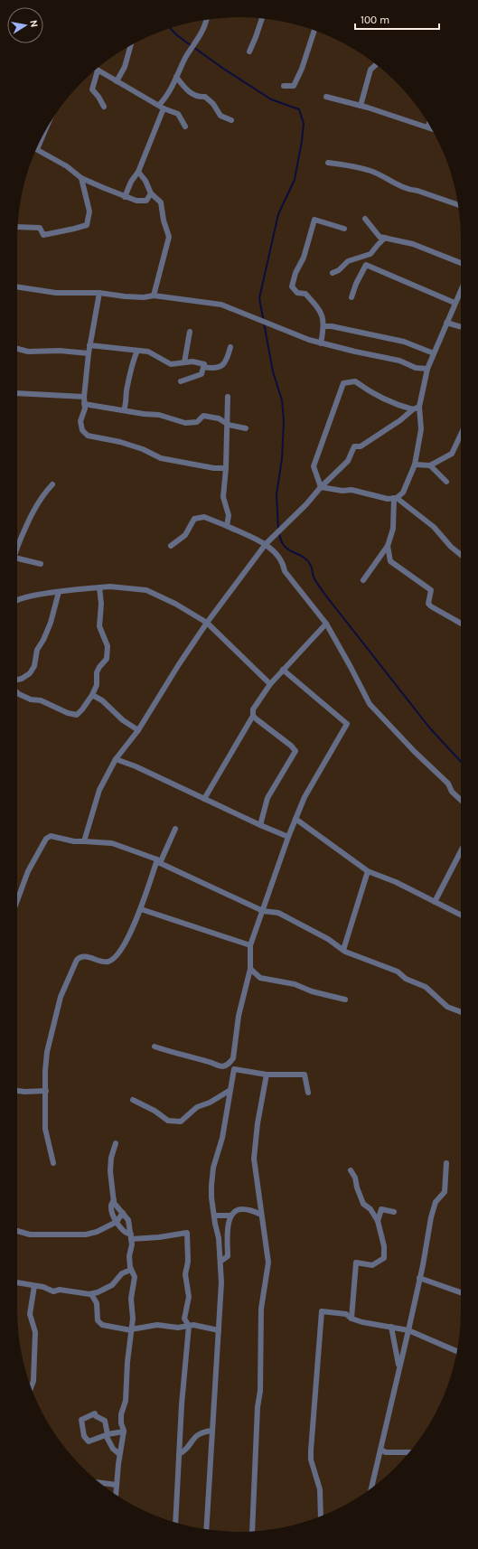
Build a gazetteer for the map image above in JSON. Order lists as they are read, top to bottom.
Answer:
{
  "scale_bar": "100 m",
  "north": "right"
}
